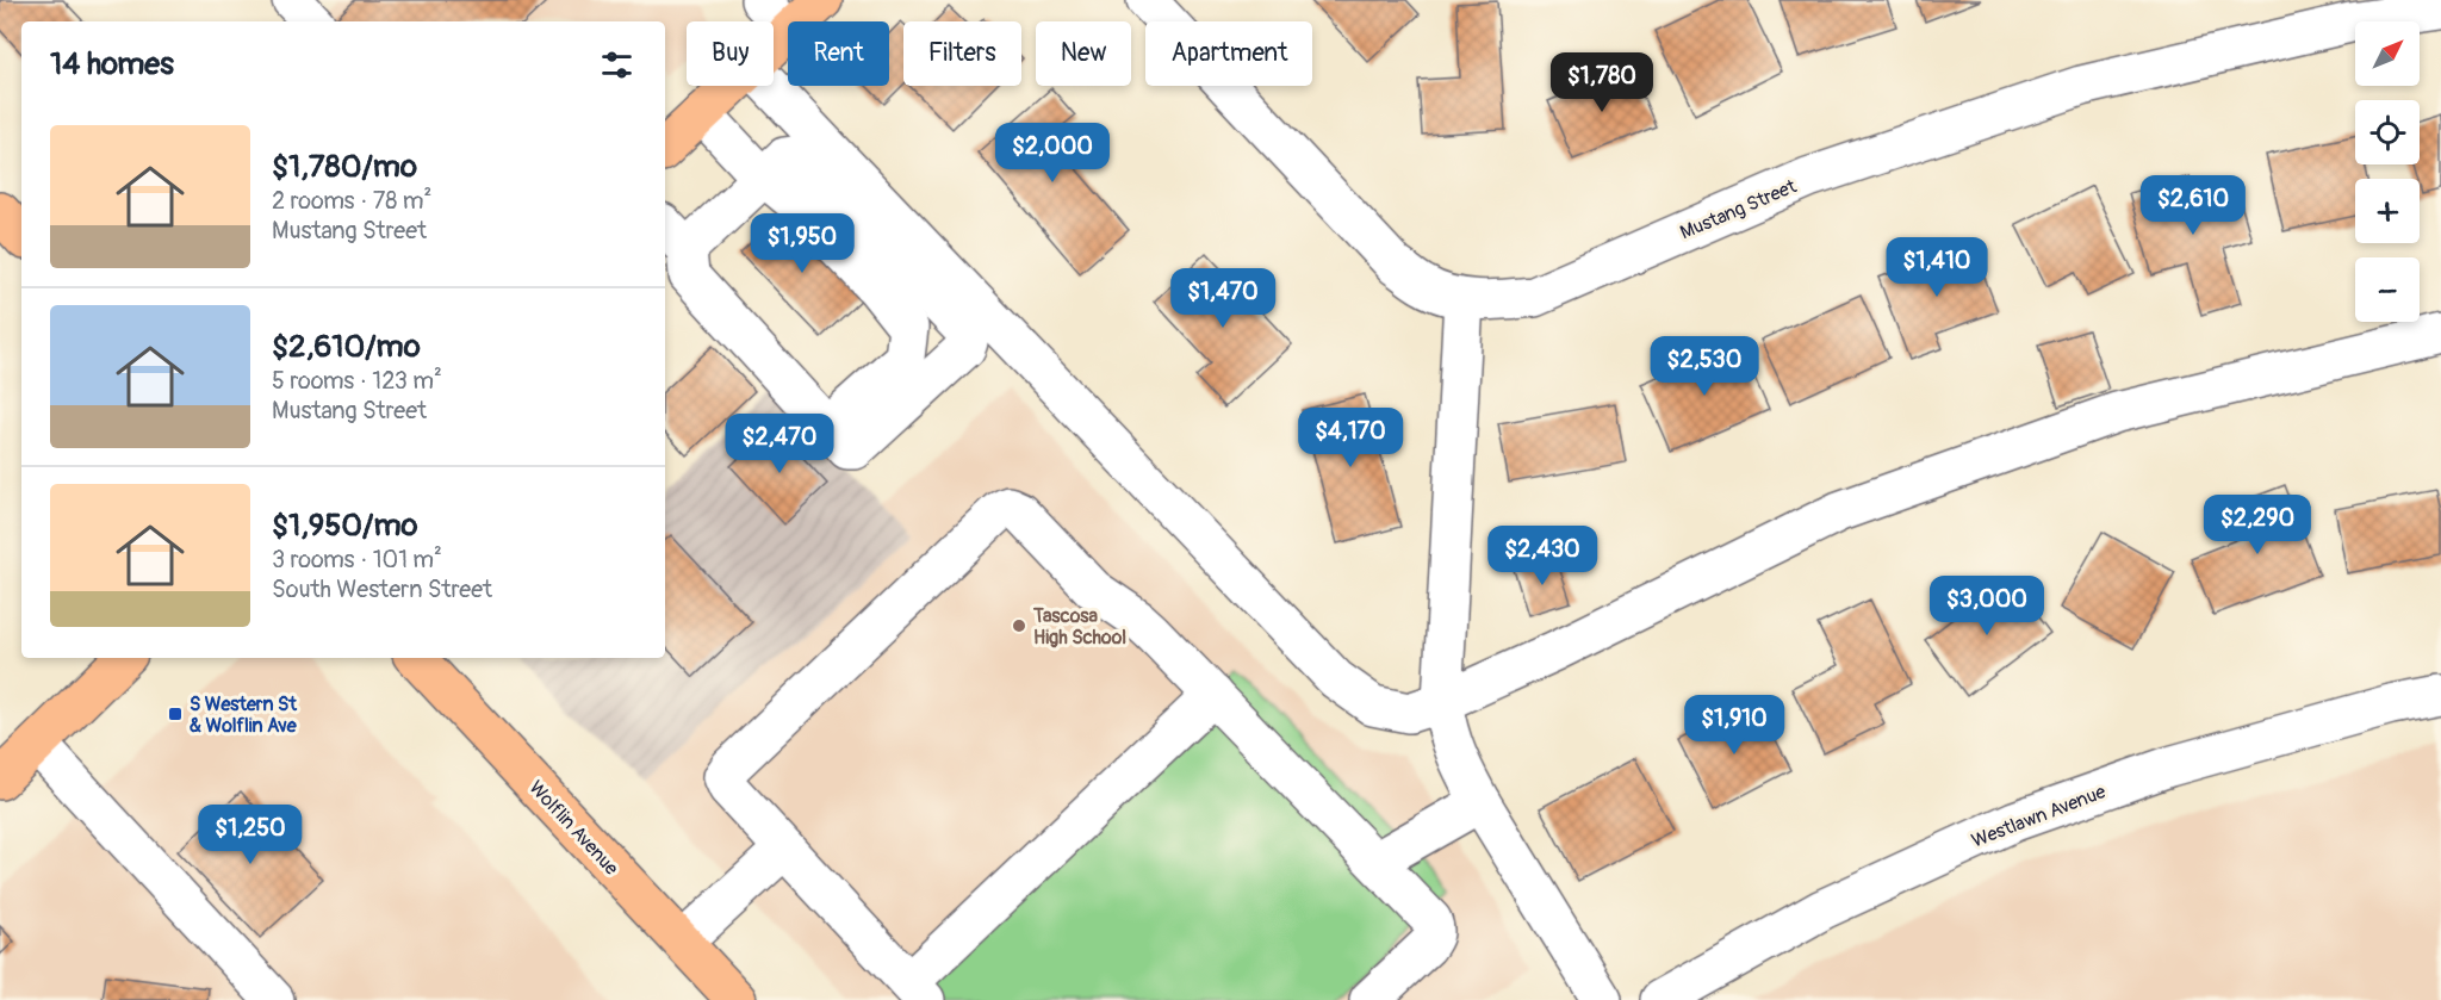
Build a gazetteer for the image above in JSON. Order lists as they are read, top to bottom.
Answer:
{
  "streets": {
    "main road": ["Wolflin Avenue"],
    "street": ["Mustang Street", "Westlawn Avenue"]
  },
  "places": {
    "other": ["Tascosa High School"],
    "transit": ["S Western St & Wolflin Ave"]
  },
  "north": "top right",
  "page": {
    "map_buttons": ["+", "−"],
    "chip": [
      "Buy",
      "Rent",
      "Filters",
      "New",
      "Apartment"
    ],
    "heading": "14 homes",
    "price": [
      "$1,780",
      "$2,000",
      "$2,610",
      "$1,950",
      "$1,410",
      "$1,470",
      "$2,530",
      "$4,170",
      "$2,470",
      "$2,290",
      "$2,430",
      "$3,000",
      "$1,910",
      "$1,250"
    ],
    "list": [
      {
        "name": "$1,780/mo",
        "note": "2 rooms · 78 m² · Mustang Street"
      },
      {
        "name": "$2,610/mo",
        "note": "5 rooms · 123 m² · Mustang Street"
      },
      {
        "name": "$1,950/mo",
        "note": "3 rooms · 101 m² · South Western Street"
      }
    ]
  }
}
